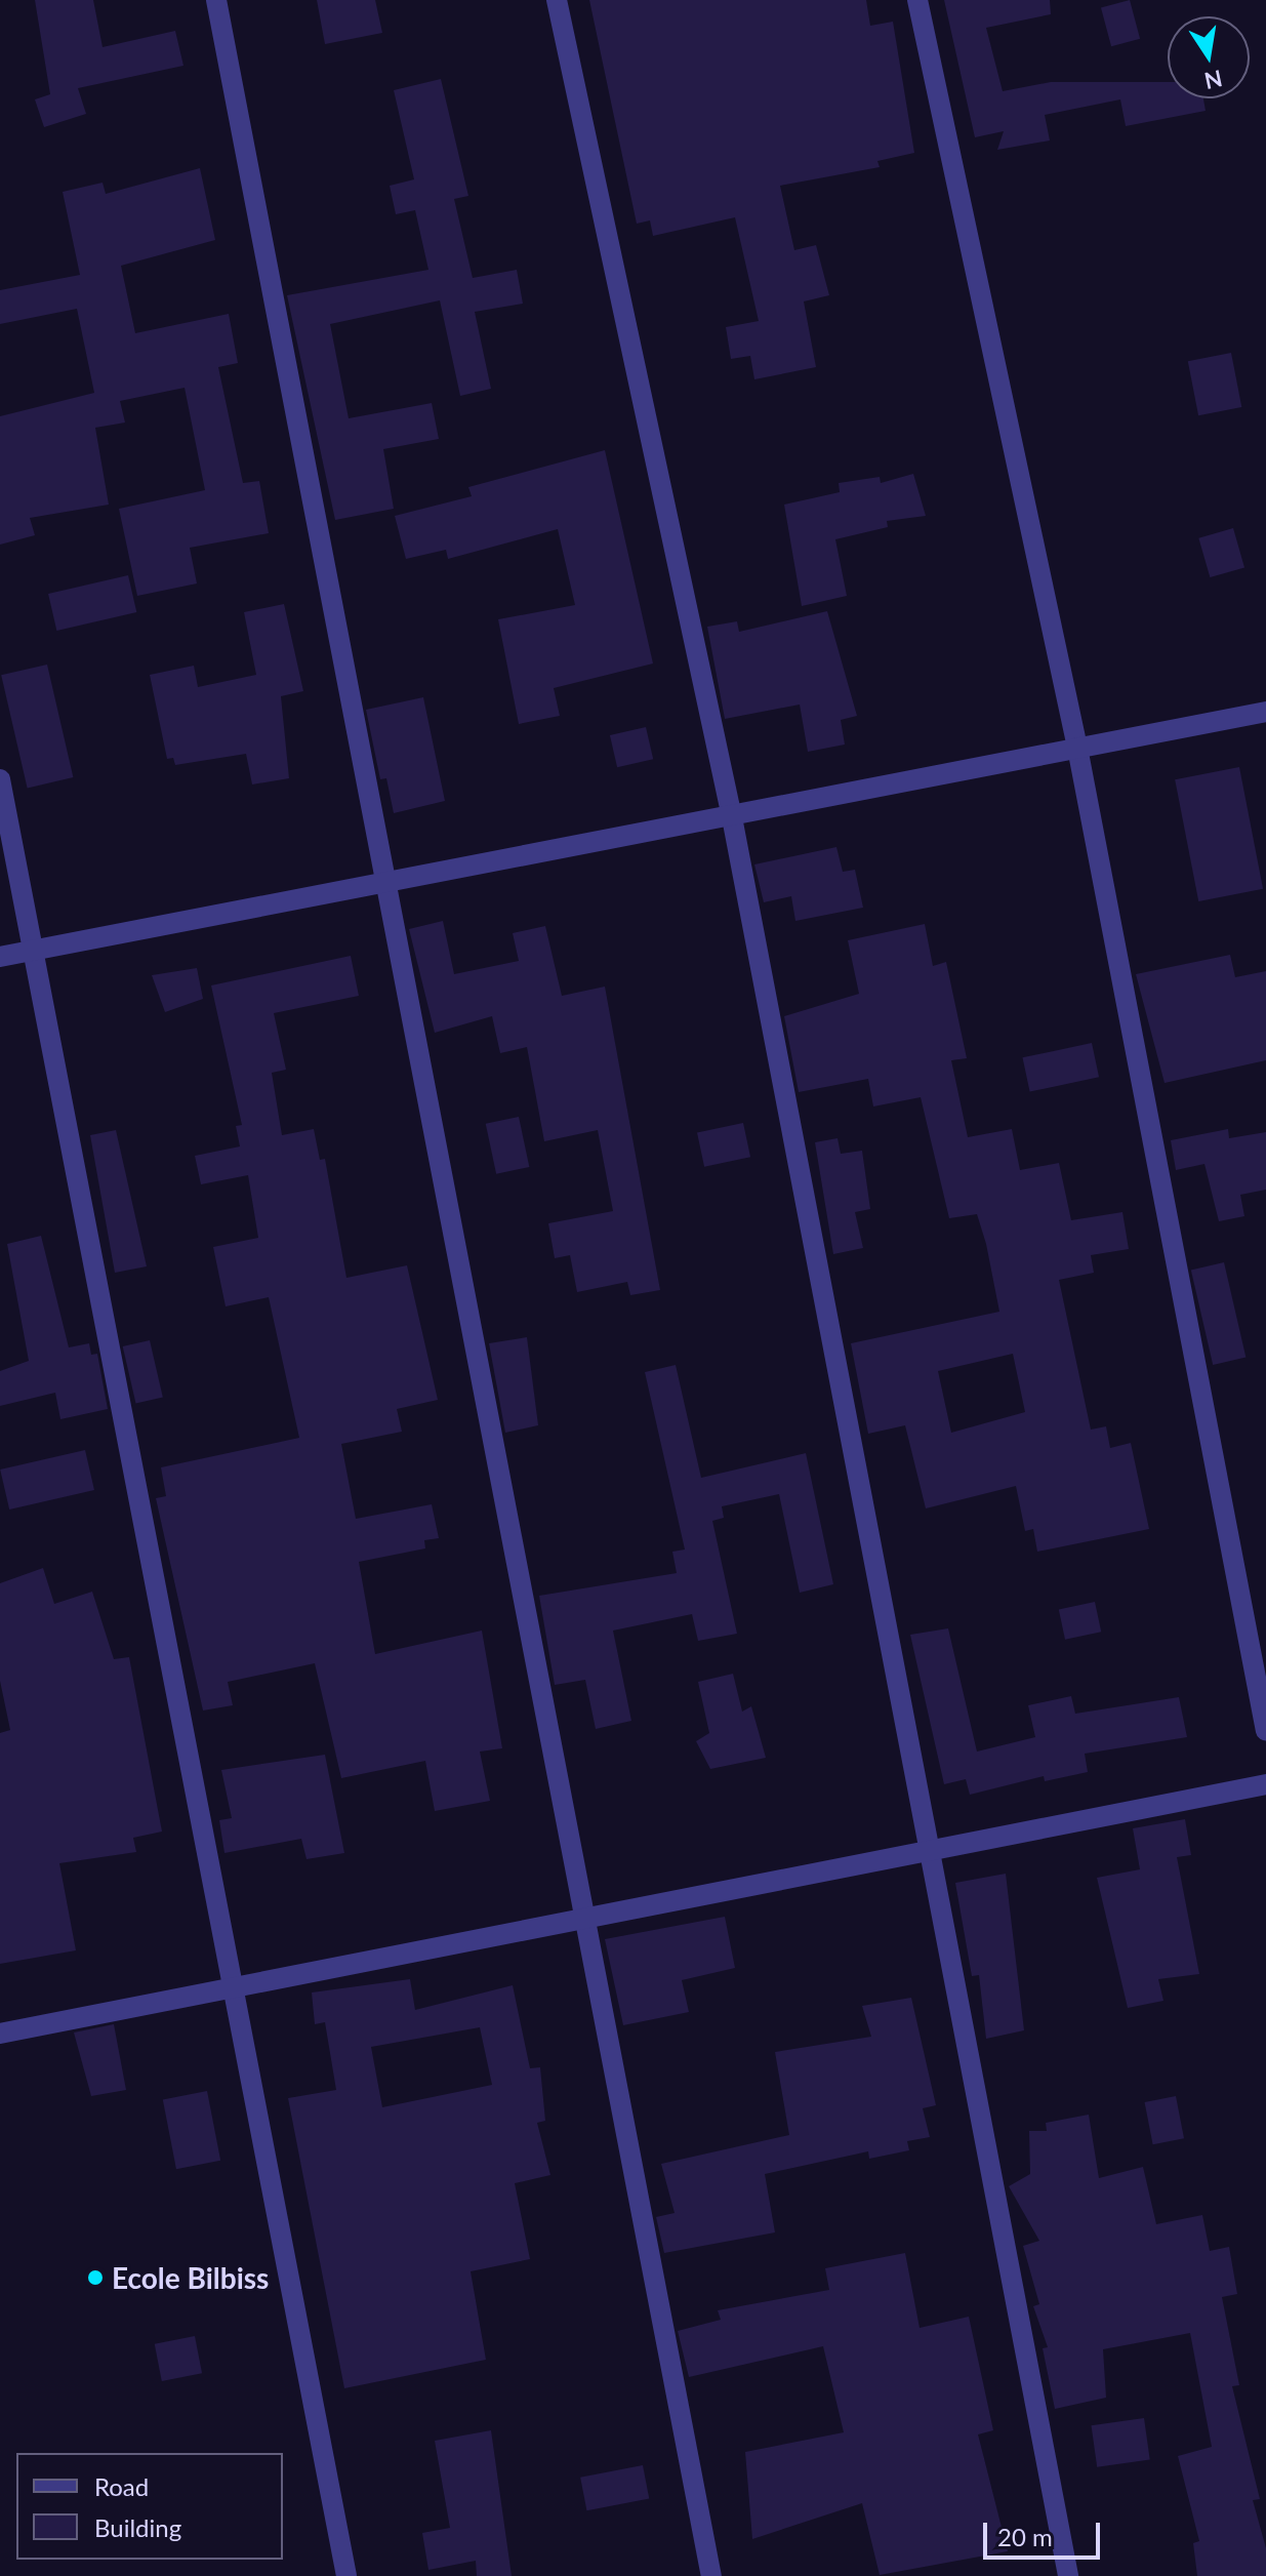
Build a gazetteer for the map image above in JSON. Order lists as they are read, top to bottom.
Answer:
{
  "places": ["Ecole Bilbiss"],
  "legend": ["Road", "Building"],
  "scale_bar": "20 m",
  "north": "bottom"
}
